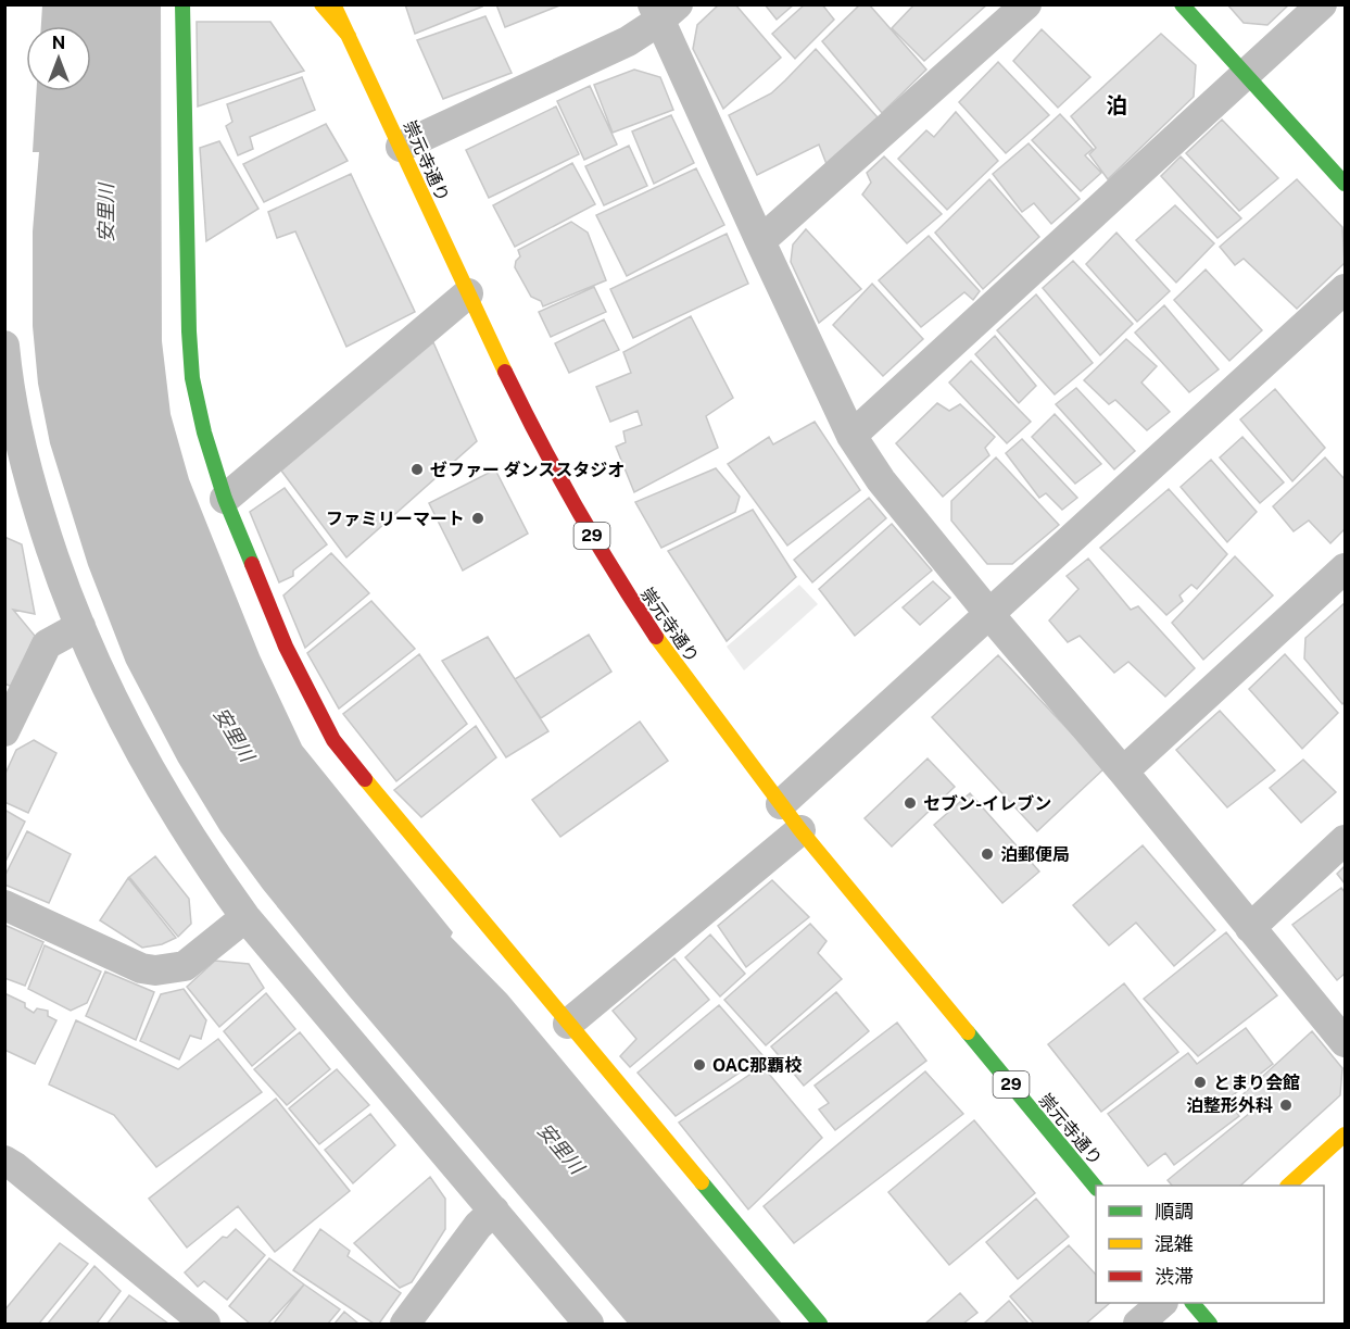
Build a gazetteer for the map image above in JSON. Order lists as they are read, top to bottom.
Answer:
{
  "streets": {
    "main road": ["崇元寺通り", "29"]
  },
  "districts": ["泊"],
  "water": ["安里川"],
  "places": [
    "ゼファー ダンススタジオ",
    "ファミリーマート",
    "セブン-イレブン",
    "泊郵便局",
    "OAC那覇校",
    "とまり会館",
    "泊整形外科"
  ],
  "legend": ["順調", "混雑", "渋滞"],
  "north": "top"
}
